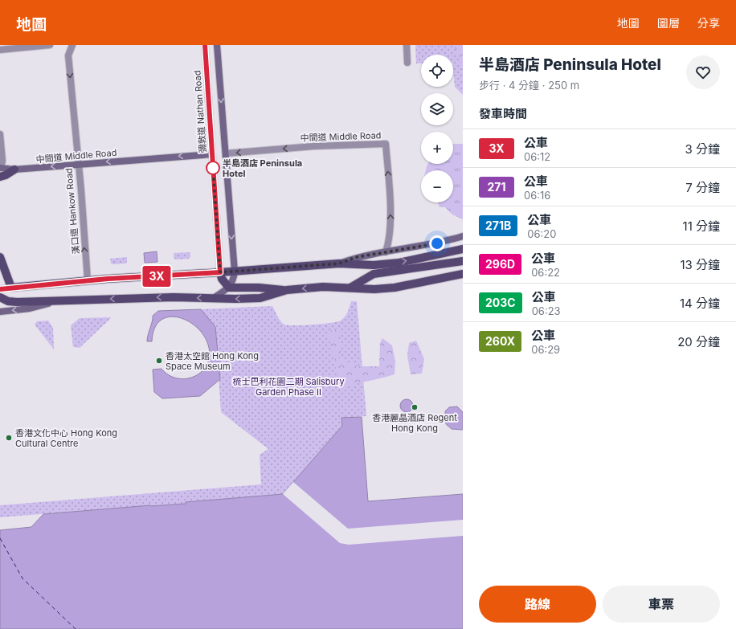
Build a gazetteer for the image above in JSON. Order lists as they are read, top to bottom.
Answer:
{
  "streets": {
    "main road": ["彌敦道 Nathan Road", "中間道 Middle Road"],
    "street": ["漢口道 Hankow Road"]
  },
  "crossings": [
    ["彌敦道 Nathan Road", "中間道 Middle Road"],
    ["中間道 Middle Road", "漢口道 Hankow Road"]
  ],
  "parks": ["梳士巴利花園二期 Salisbury Garden Phase II"],
  "places": [
    "半島酒店 Peninsula Hotel",
    "香港太空館 Hong Kong Space Museum",
    "香港麗晶酒店 Regent Hong Kong",
    "香港文化中心 Hong Kong Cultural Centre"
  ],
  "lines": ["bus line 3X"],
  "page": {
    "header": "地圖",
    "nav": ["地圖", "圖層", "分享"],
    "on_map": "3X",
    "heading": [
      ["半島酒店 Peninsula Hotel", "步行 · 4 分鐘 · 250 m"],
      "發車時間"
    ],
    "map_buttons": ["+", "−"],
    "list": [
      {
        "mark": "3X",
        "name": "公車",
        "note": "06:12",
        "value": "3 分鐘"
      },
      {
        "mark": "271",
        "name": "公車",
        "note": "06:16",
        "value": "7 分鐘"
      },
      {
        "mark": "271B",
        "name": "公車",
        "note": "06:20",
        "value": "11 分鐘"
      },
      {
        "mark": "296D",
        "name": "公車",
        "note": "06:22",
        "value": "13 分鐘"
      },
      {
        "mark": "203C",
        "name": "公車",
        "note": "06:23",
        "value": "14 分鐘"
      },
      {
        "mark": "260X",
        "name": "公車",
        "note": "06:29",
        "value": "20 分鐘"
      }
    ],
    "buttons": ["路線", "車票"]
  }
}
